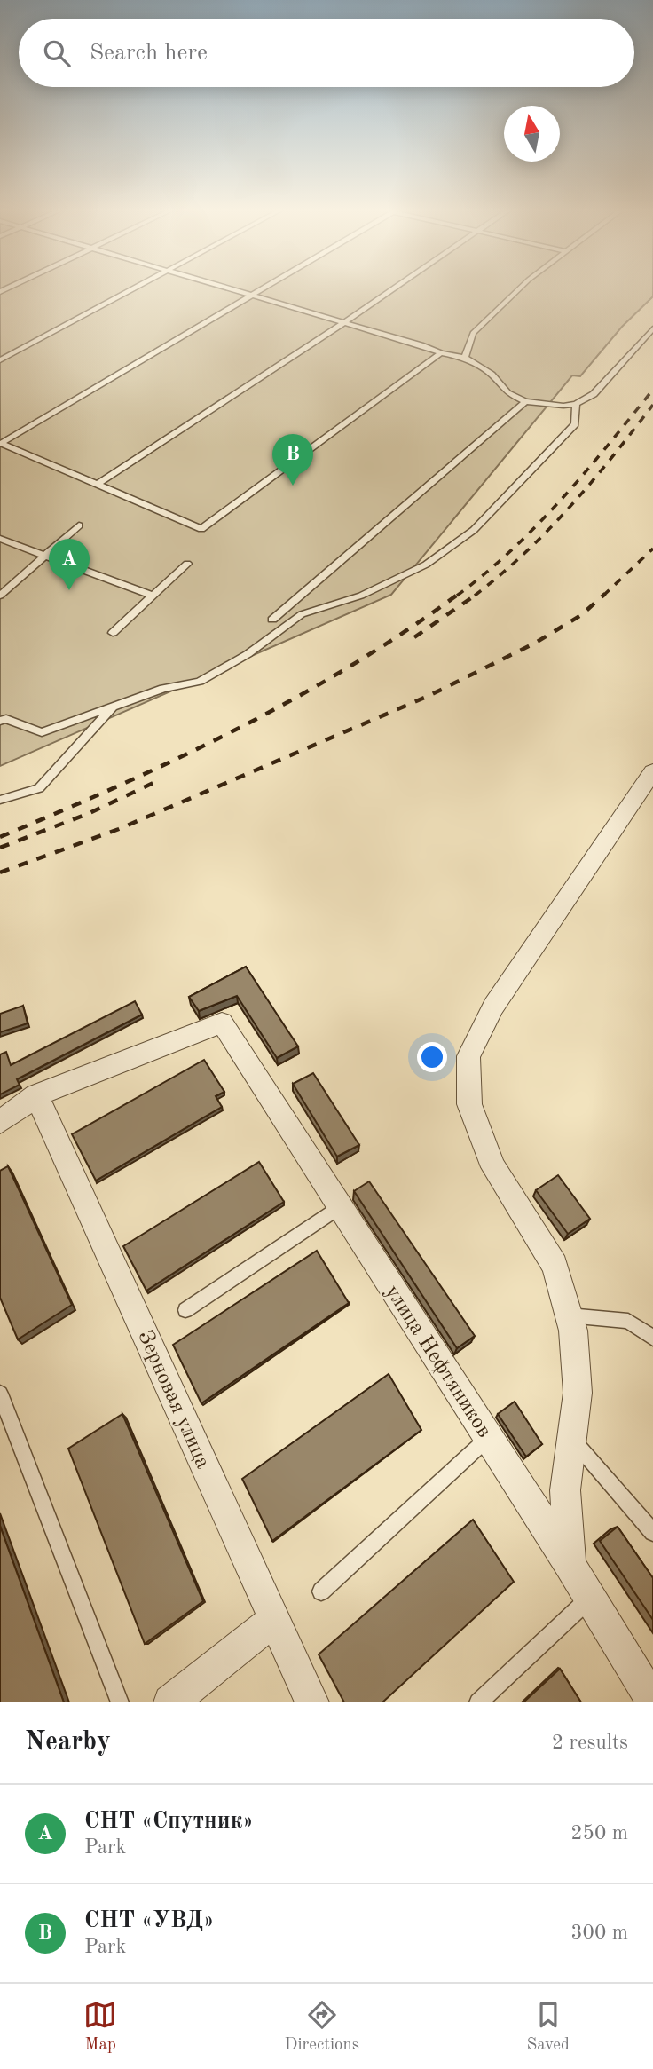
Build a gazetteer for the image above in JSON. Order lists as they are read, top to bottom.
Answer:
{
  "streets": {
    "street": ["улица Нефтяников", "Зерновая улица"]
  },
  "crossings": [
    ["улица Нефтяников", "Зерновая улица"]
  ],
  "north": "top",
  "page": {
    "search": "Search here",
    "pins": ["B", "A"],
    "heading": ["Nearby", "2 results"],
    "list": [
      {
        "mark": "A",
        "name": "СНТ «Спутник»",
        "note": "Park",
        "value": "250 m"
      },
      {
        "mark": "B",
        "name": "СНТ «УВД»",
        "note": "Park",
        "value": "300 m"
      }
    ],
    "nav": ["Map", "Directions", "Saved"]
  }
}
